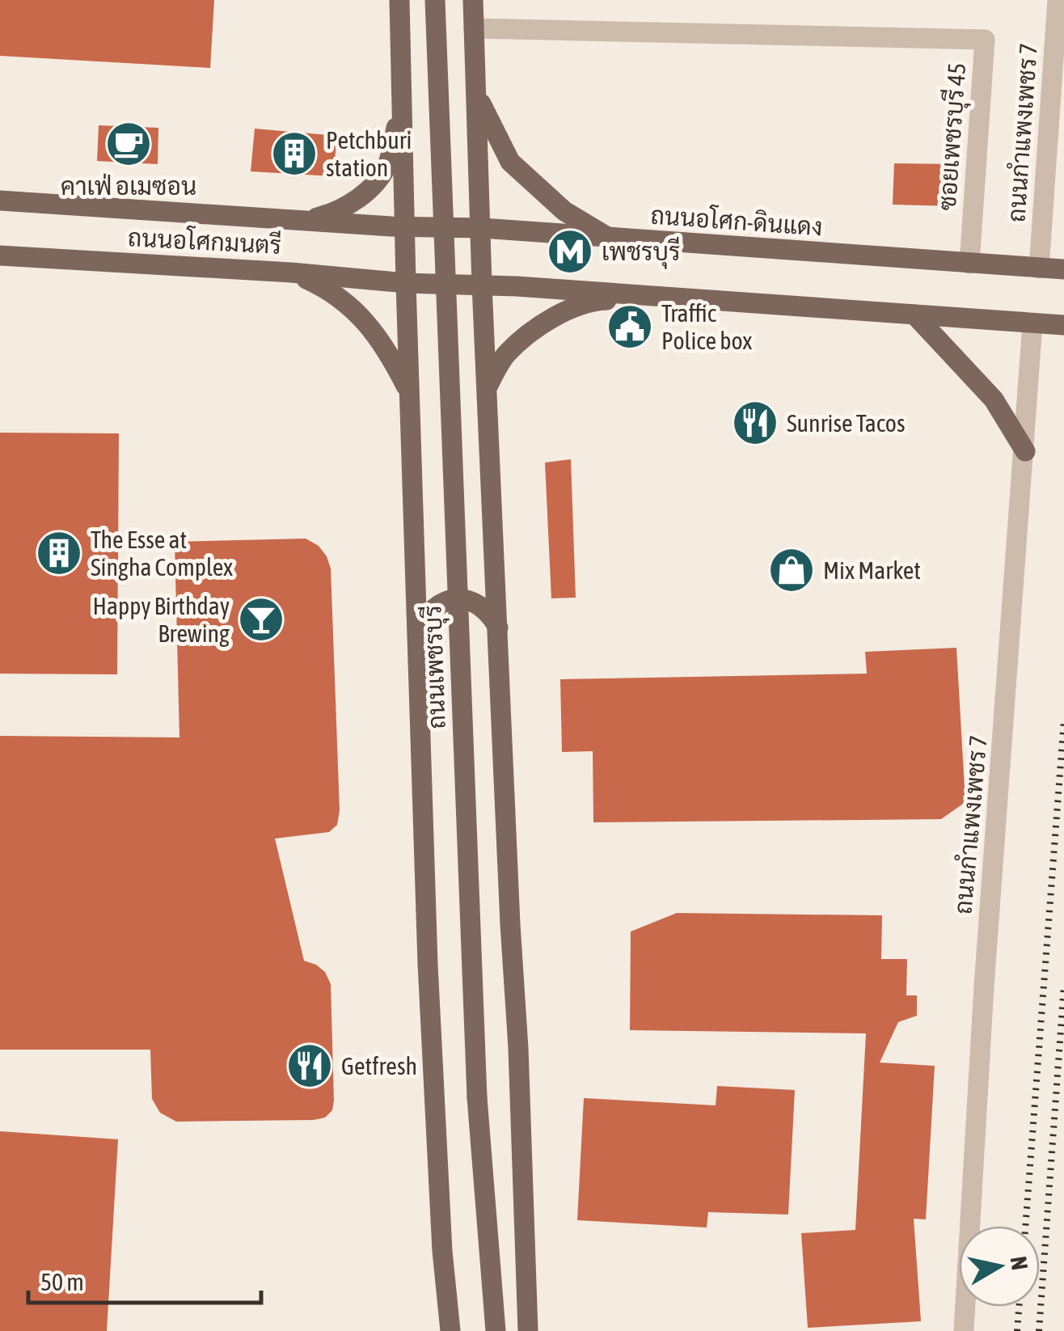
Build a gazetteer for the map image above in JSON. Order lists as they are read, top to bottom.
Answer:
{
  "streets": {
    "main road": ["ถนนอโศก-ดินแดง", "ถนนอโศกมนตรี", "ถนนเพชรบุรี"],
    "street": ["ถนนกำแพงเพชร 7", "ซอยเพชรบุรี 45"]
  },
  "crossings": [
    ["ถนนกำแพงเพชร 7", "ถนนอโศก-ดินแดง"],
    ["ซอยเพชรบุรี 45", "ถนนอโศก-ดินแดง"],
    ["ถนนอโศก-ดินแดง", "ถนนอโศกมนตรี"],
    ["ถนนอโศก-ดินแดง", "ถนนเพชรบุรี"],
    ["ถนนอโศกมนตรี", "ถนนเพชรบุรี"]
  ],
  "places": {
    "cafe": ["คาเฟ่ อเมซอน"],
    "building": ["Petchburi station", "The Esse at Singha Complex"],
    "metro station": ["เพชรบุรี"],
    "public building": ["Traffic Police box"],
    "restaurant": ["Sunrise Tacos", "Getfresh"],
    "shop": ["Mix Market"],
    "bar": ["Happy Birthday Brewing"]
  },
  "scale_bar": "50 m",
  "north": "right"
}
